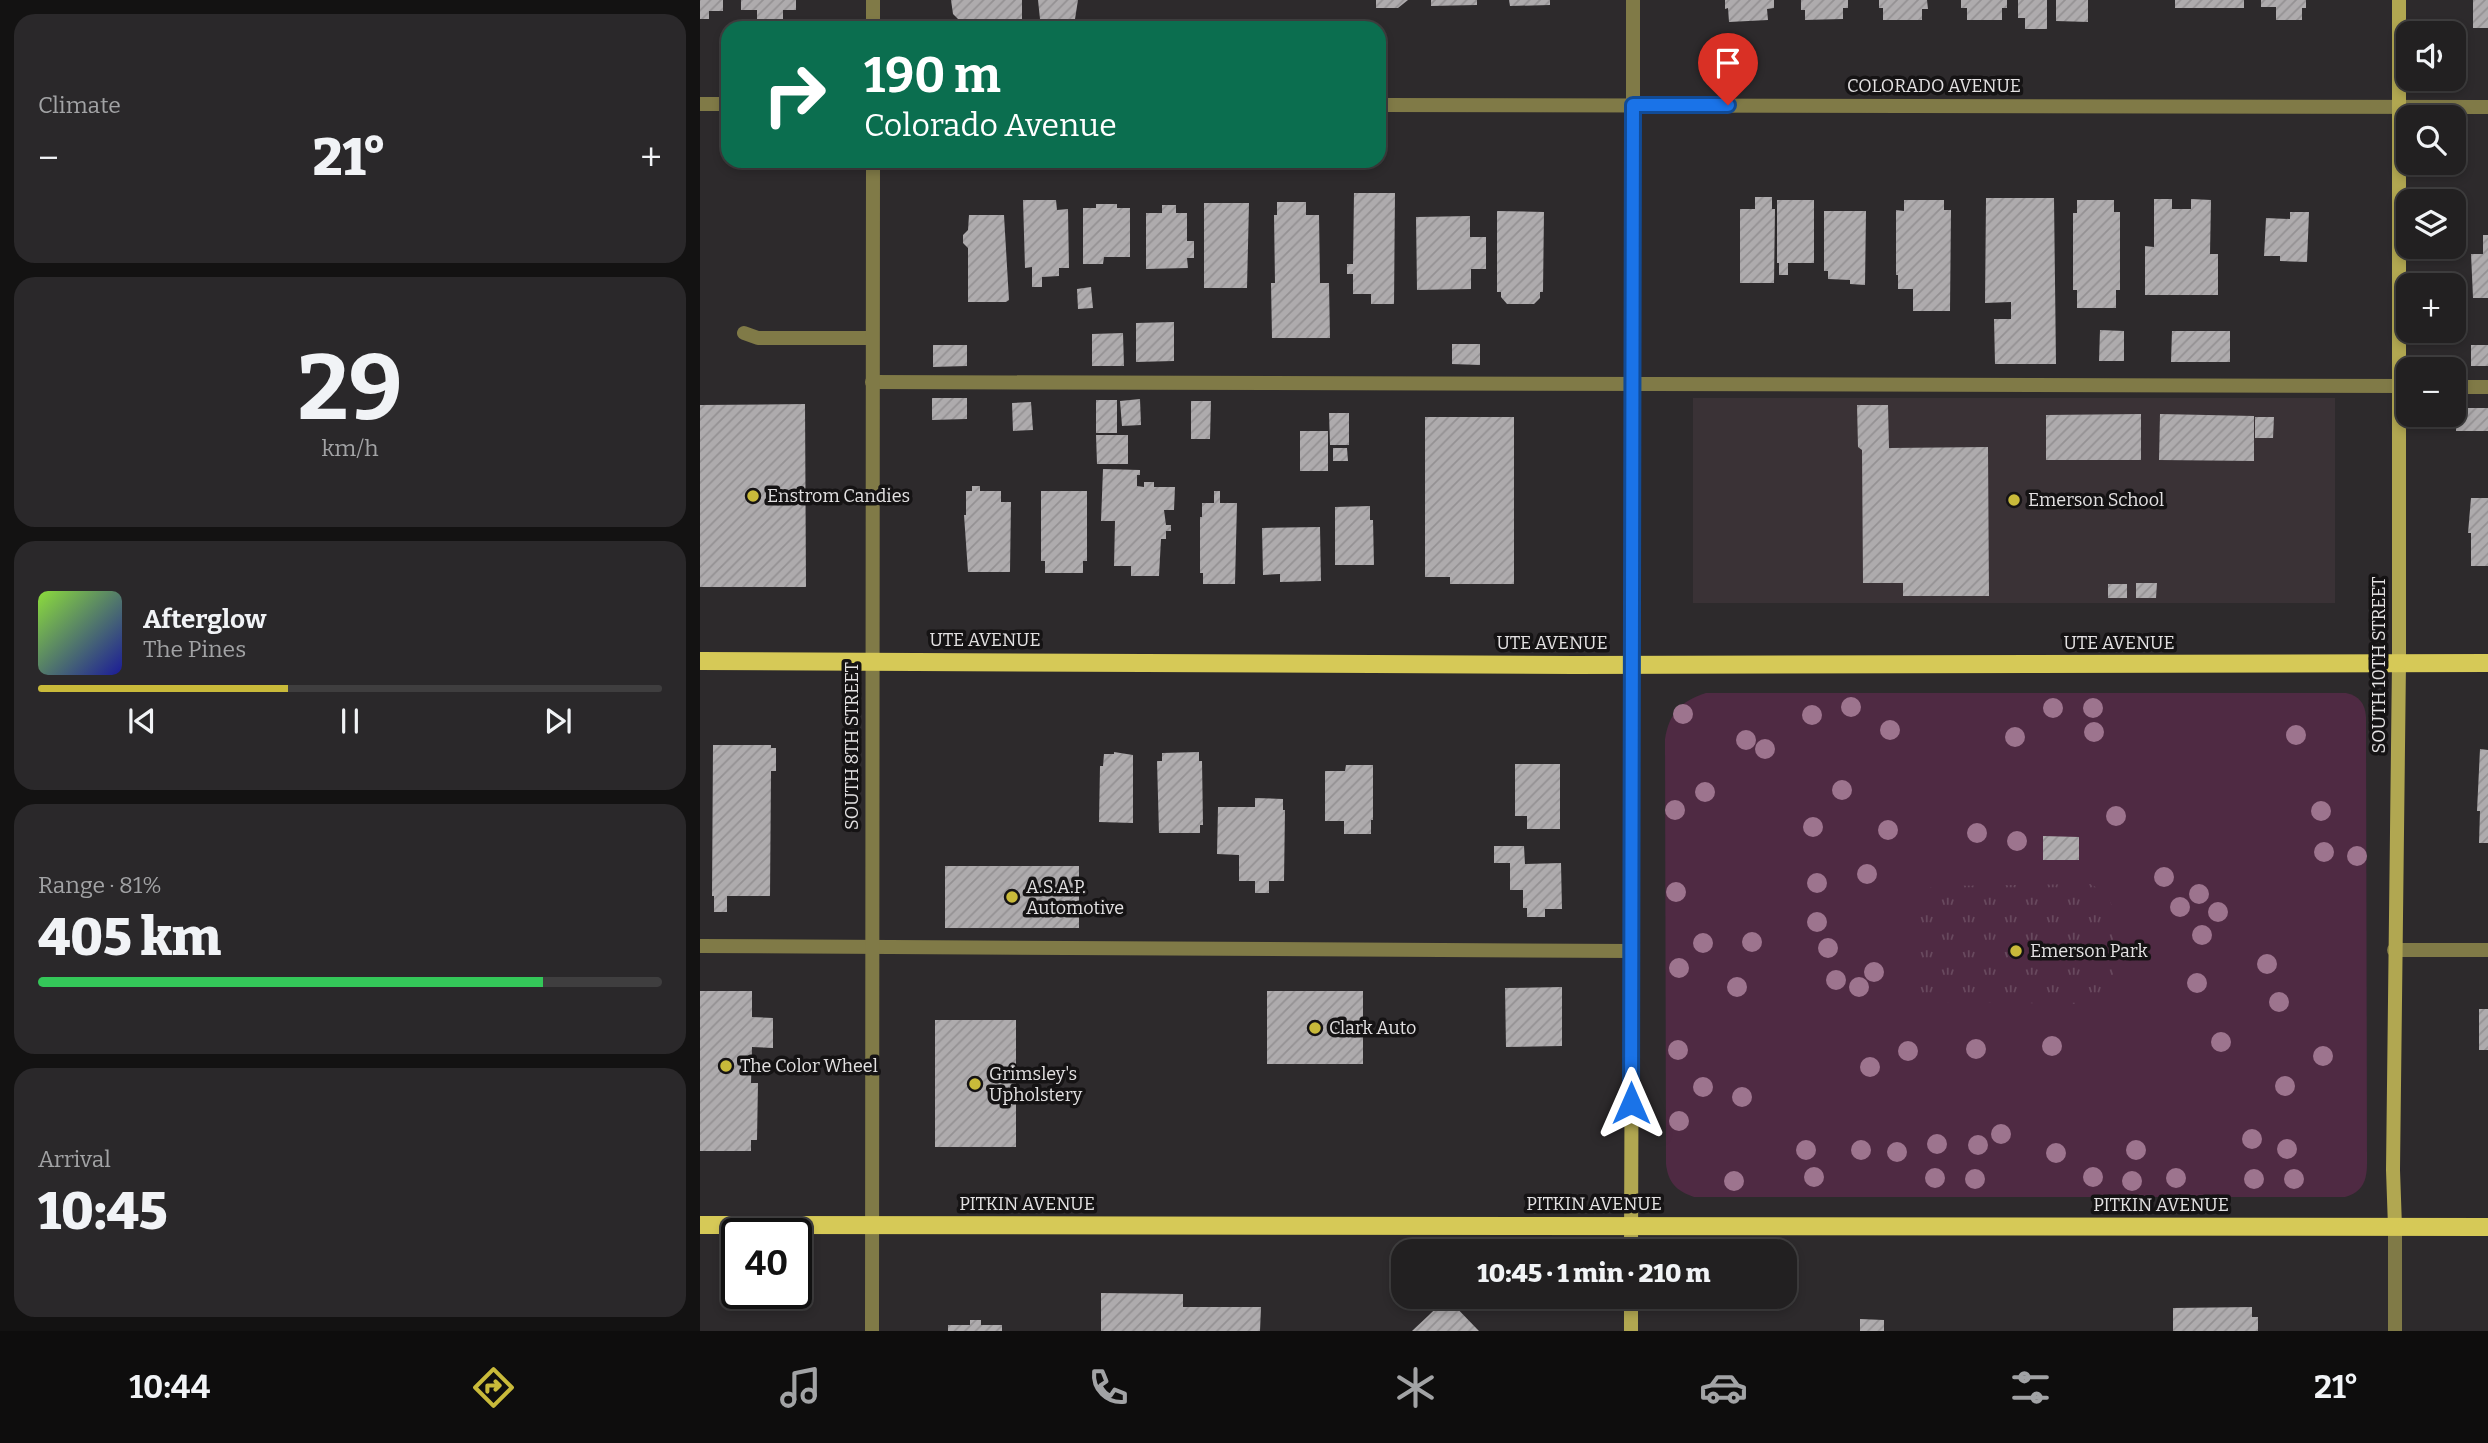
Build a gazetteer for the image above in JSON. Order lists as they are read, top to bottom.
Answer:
{
  "streets": {
    "main road": ["UTE AVENUE", "PITKIN AVENUE"],
    "street": ["COLORADO AVENUE", "SOUTH 10TH STREET", "SOUTH 8TH STREET"]
  },
  "crossings": [
    ["UTE AVENUE", "SOUTH 10TH STREET"],
    ["UTE AVENUE", "SOUTH 8TH STREET"],
    ["SOUTH 10TH STREET", "PITKIN AVENUE"],
    ["SOUTH 8TH STREET", "PITKIN AVENUE"]
  ],
  "places": [
    "Enstrom Candies",
    "Emerson School",
    "A.S.A.P. Automotive",
    "Emerson Park",
    "Clark Auto",
    "The Color Wheel",
    "Grimsley's Upholstery"
  ],
  "page": {
    "tile": [
      "Climate",
      ["29", "km/h"],
      ["Range · 81%", "405 km"],
      ["Arrival", "10:45"]
    ],
    "map_buttons": ["+", "−"],
    "turn": ["190 m", "Colorado Avenue"],
    "heat": ["−", "21°", "+"],
    "song": ["Afterglow", "The Pines"],
    "limit": "40",
    "trip": "10:45 · 1 min · 210 m",
    "tabs": ["10:44", "21°"]
  }
}
